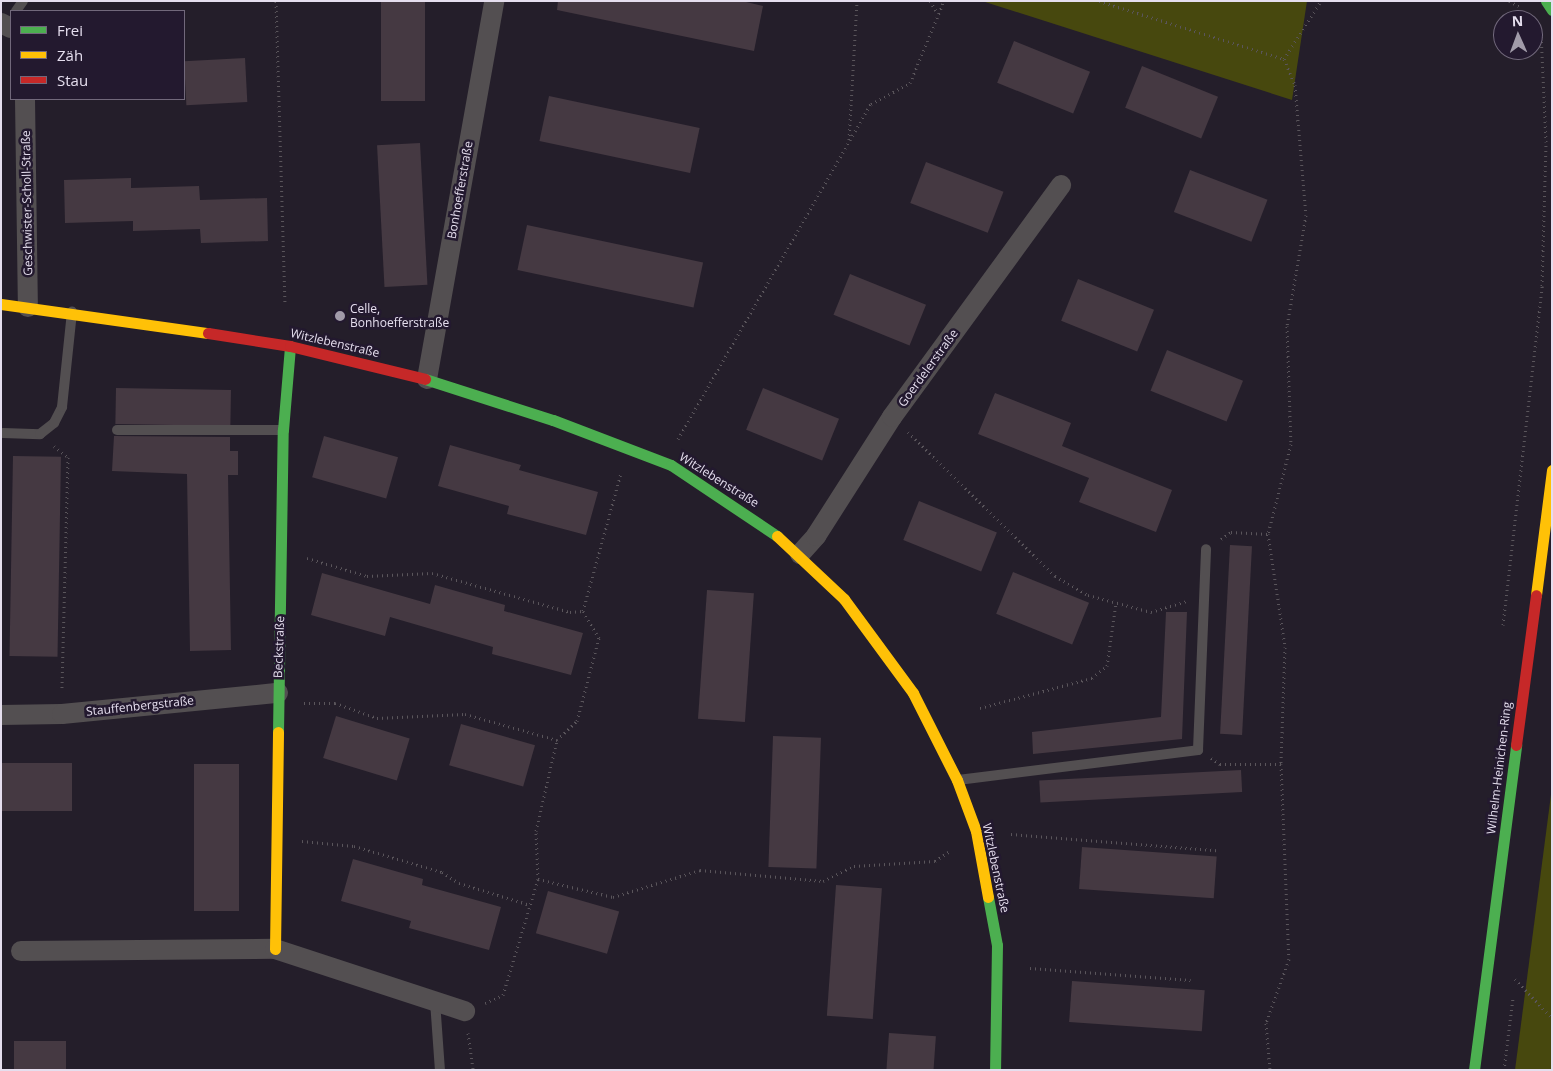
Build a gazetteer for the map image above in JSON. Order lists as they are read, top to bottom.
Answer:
{
  "streets": {
    "street": [
      "Bonhoefferstraße",
      "Geschwister-Scholl-Straße",
      "Witzlebenstraße",
      "Goerdelerstraße",
      "Beckstraße",
      "Stauffenbergstraße",
      "Wilhelm-Heinichen-Ring"
    ]
  },
  "crossings": [
    ["Bonhoefferstraße", "Witzlebenstraße"],
    ["Geschwister-Scholl-Straße", "Witzlebenstraße"],
    ["Witzlebenstraße", "Goerdelerstraße"],
    ["Witzlebenstraße", "Beckstraße"],
    ["Beckstraße", "Stauffenbergstraße"]
  ],
  "places": ["Celle, Bonhoefferstraße"],
  "legend": ["Frei", "Zäh", "Stau"],
  "north": "top"
}
